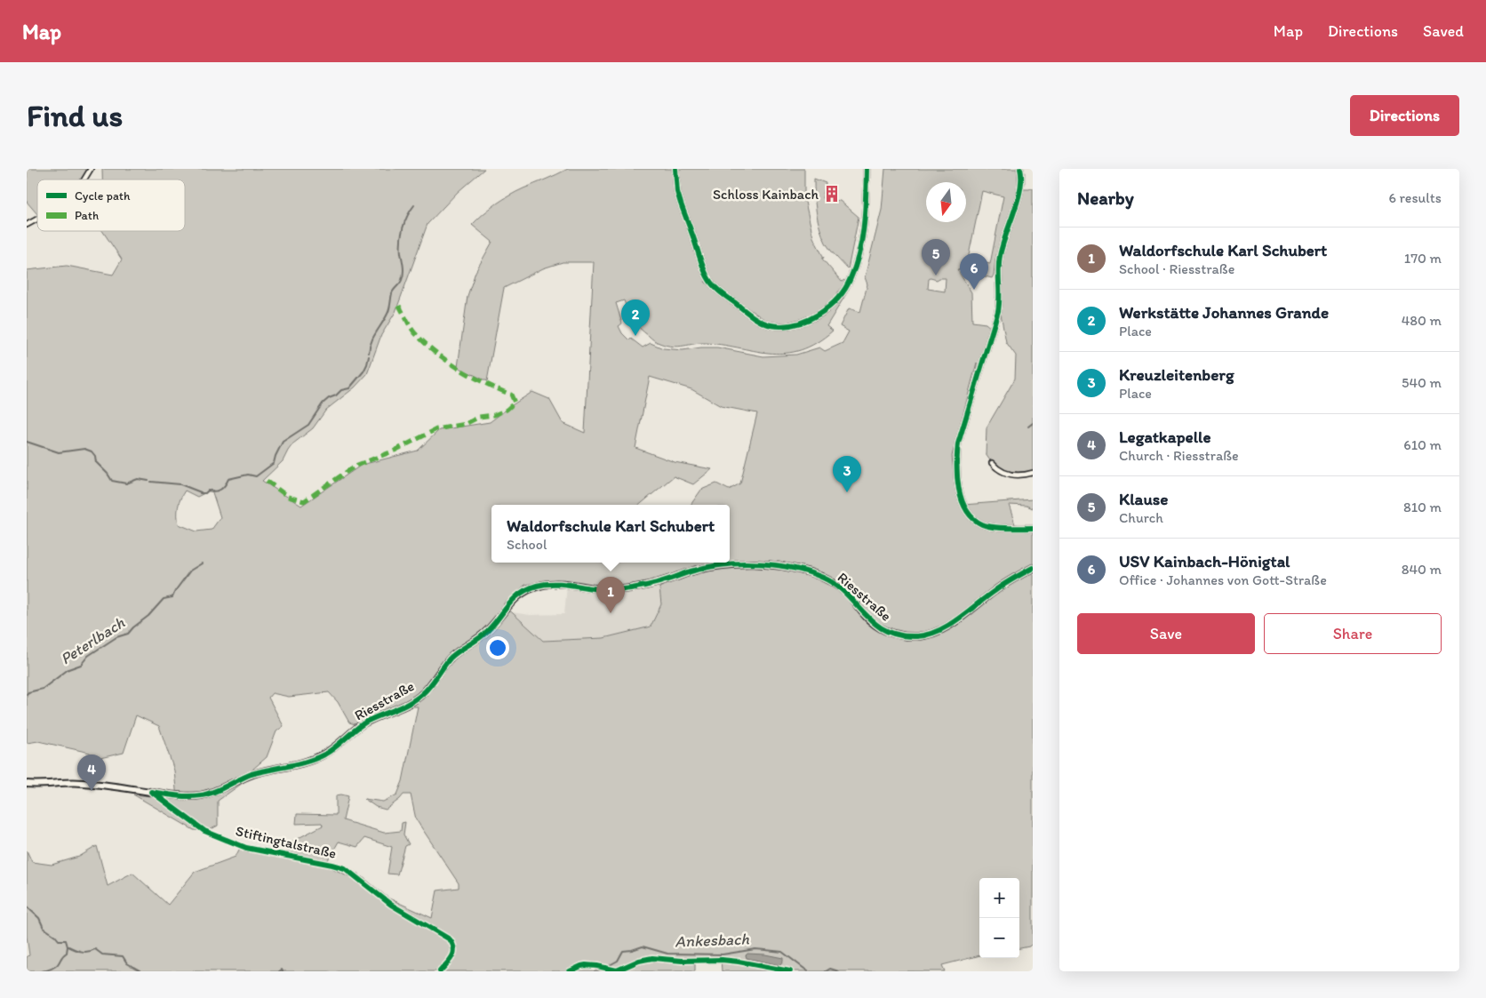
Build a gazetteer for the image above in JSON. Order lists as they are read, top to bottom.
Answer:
{
  "streets": {
    "main road": ["Riesstraße"],
    "street": ["Stiftingtalstraße"]
  },
  "crossings": [
    ["Riesstraße", "Stiftingtalstraße"]
  ],
  "water": ["Peterlbach", "Ankesbach"],
  "places": {
    "building": ["Schloss Kainbach"]
  },
  "legend": ["Cycle path", "Path"],
  "north": "bottom",
  "page": {
    "header": "Map",
    "nav": ["Map", "Directions", "Saved"],
    "buttons": [
      "Directions",
      ["Save", "Share"]
    ],
    "title": "Find us",
    "heading": ["Nearby", "6 results"],
    "list": [
      {
        "mark": "1",
        "name": "Waldorfschule Karl Schubert",
        "note": "School · Riesstraße",
        "value": "170 m"
      },
      {
        "mark": "2",
        "name": "Werkstätte Johannes Grande",
        "note": "Place",
        "value": "480 m"
      },
      {
        "mark": "3",
        "name": "Kreuzleitenberg",
        "note": "Place",
        "value": "540 m"
      },
      {
        "mark": "4",
        "name": "Legatkapelle",
        "note": "Church · Riesstraße",
        "value": "610 m"
      },
      {
        "mark": "5",
        "name": "Klause",
        "note": "Church",
        "value": "810 m"
      },
      {
        "mark": "6",
        "name": "USV Kainbach-Hönigtal",
        "note": "Office · Johannes von Gott-Straße",
        "value": "840 m"
      }
    ],
    "pins": [
      "5",
      "6",
      "2",
      "3",
      "1",
      "4"
    ],
    "popup": ["Waldorfschule Karl Schubert", "School"],
    "map_buttons": ["+", "−"]
  }
}
